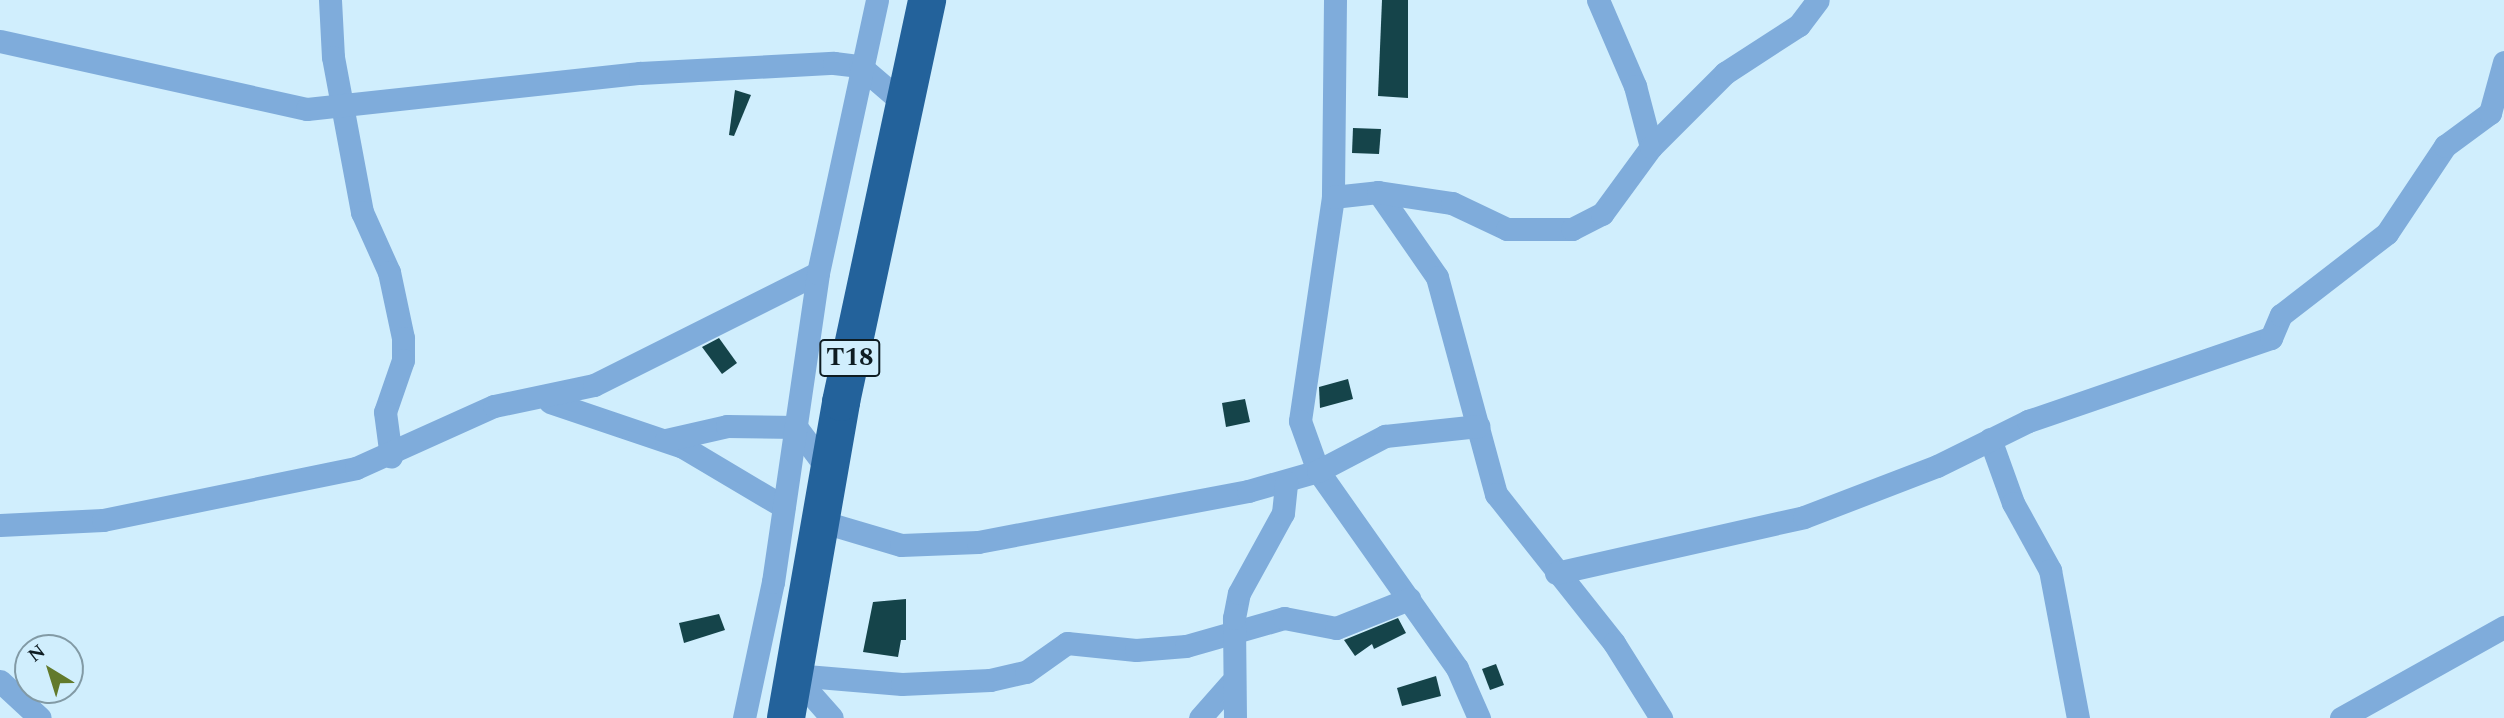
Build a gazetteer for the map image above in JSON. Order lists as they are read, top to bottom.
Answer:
{
  "streets": {
    "highway": ["T18"]
  },
  "north": "top left"
}
